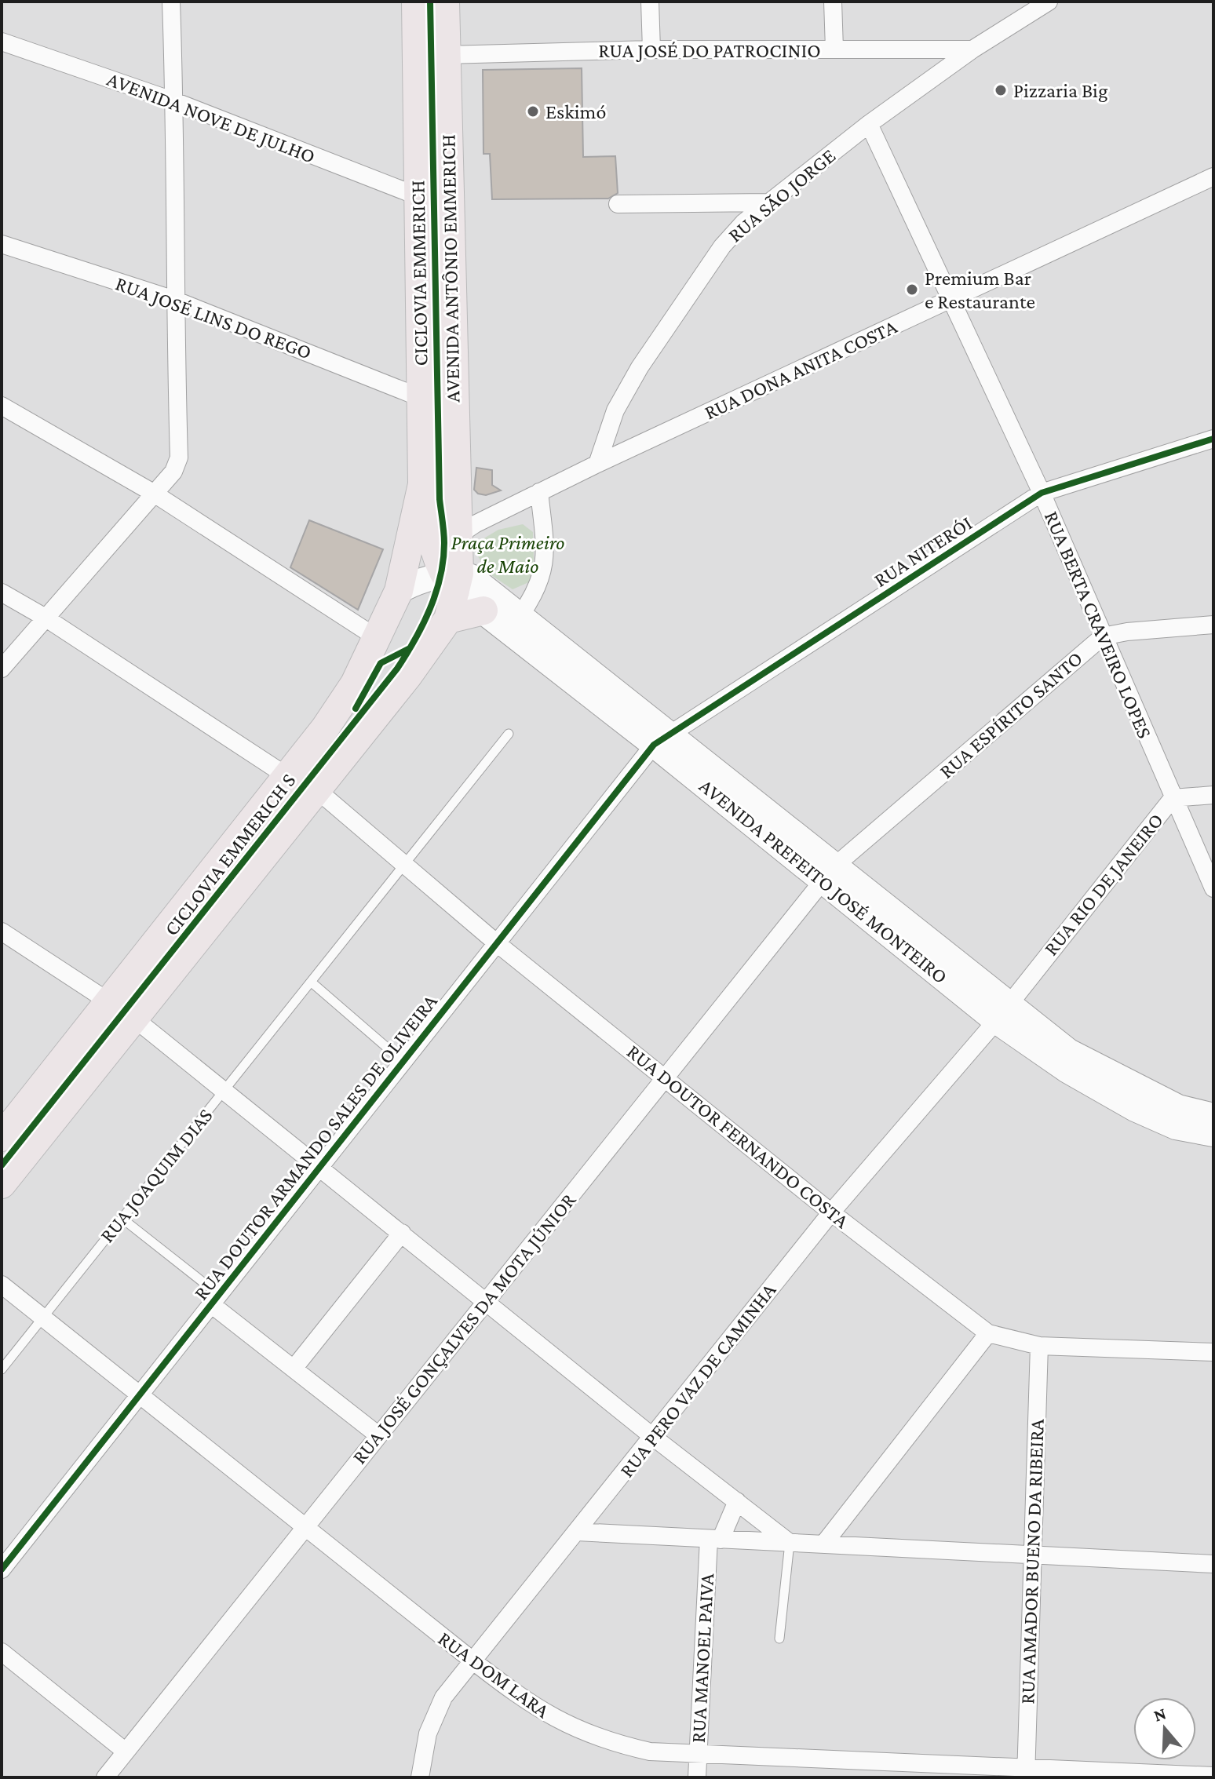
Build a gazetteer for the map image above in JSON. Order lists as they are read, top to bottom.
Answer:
{
  "streets": {
    "main road": ["AVENIDA ANTÔNIO EMMERICH", "AVENIDA PREFEITO JOSÉ MONTEIRO"],
    "street": [
      "RUA JOSÉ DO PATROCINIO",
      "AVENIDA NOVE DE JULHO",
      "RUA SÃO JORGE",
      "RUA JOSÉ LINS DO REGO",
      "RUA DONA ANITA COSTA",
      "RUA NITERÓI",
      "RUA BERTA CRAVEIRO LOPES",
      "RUA ESPÍRITO SANTO",
      "RUA RIO DE JANEIRO",
      "RUA DOUTOR FERNANDO COSTA",
      "RUA DOUTOR ARMANDO SALES DE OLIVEIRA",
      "RUA JOSÉ GONÇALVES DA MOTA JÚNIOR",
      "RUA PERO VAZ DE CAMINHA",
      "RUA AMADOR BUENO DA RIBEIRA",
      "RUA MANOEL PAIVA",
      "RUA DOM LARA"
    ],
    "lane": ["RUA JOAQUIM DIAS"],
    "cycle path": ["CICLOVIA EMMERICH"]
  },
  "crossings": [
    ["RUA JOSÉ DO PATROCINIO", "RUA SÃO JORGE"],
    ["RUA JOSÉ DO PATROCINIO", "AVENIDA ANTÔNIO EMMERICH"],
    ["AVENIDA NOVE DE JULHO", "AVENIDA ANTÔNIO EMMERICH"],
    ["RUA SÃO JORGE", "RUA DONA ANITA COSTA"],
    ["RUA SÃO JORGE", "RUA BERTA CRAVEIRO LOPES"],
    ["AVENIDA ANTÔNIO EMMERICH", "RUA JOSÉ LINS DO REGO"],
    ["AVENIDA ANTÔNIO EMMERICH", "RUA DONA ANITA COSTA"],
    ["RUA DONA ANITA COSTA", "RUA BERTA CRAVEIRO LOPES"],
    ["RUA NITERÓI", "RUA BERTA CRAVEIRO LOPES"],
    ["RUA NITERÓI", "AVENIDA PREFEITO JOSÉ MONTEIRO"],
    ["RUA NITERÓI", "RUA DOUTOR ARMANDO SALES DE OLIVEIRA"],
    ["RUA BERTA CRAVEIRO LOPES", "RUA ESPÍRITO SANTO"],
    ["RUA BERTA CRAVEIRO LOPES", "RUA RIO DE JANEIRO"],
    ["RUA ESPÍRITO SANTO", "AVENIDA PREFEITO JOSÉ MONTEIRO"],
    ["RUA ESPÍRITO SANTO", "RUA JOSÉ GONÇALVES DA MOTA JÚNIOR"],
    ["AVENIDA PREFEITO JOSÉ MONTEIRO", "RUA RIO DE JANEIRO"],
    ["AVENIDA PREFEITO JOSÉ MONTEIRO", "RUA DOUTOR ARMANDO SALES DE OLIVEIRA"],
    ["AVENIDA PREFEITO JOSÉ MONTEIRO", "RUA JOSÉ GONÇALVES DA MOTA JÚNIOR"],
    ["AVENIDA PREFEITO JOSÉ MONTEIRO", "RUA PERO VAZ DE CAMINHA"],
    ["RUA RIO DE JANEIRO", "RUA PERO VAZ DE CAMINHA"],
    ["RUA DOUTOR FERNANDO COSTA", "RUA DOUTOR ARMANDO SALES DE OLIVEIRA"],
    ["RUA DOUTOR FERNANDO COSTA", "RUA JOAQUIM DIAS"],
    ["RUA DOUTOR FERNANDO COSTA", "RUA JOSÉ GONÇALVES DA MOTA JÚNIOR"],
    ["RUA DOUTOR FERNANDO COSTA", "RUA PERO VAZ DE CAMINHA"],
    ["RUA DOUTOR FERNANDO COSTA", "RUA AMADOR BUENO DA RIBEIRA"],
    ["RUA DOUTOR ARMANDO SALES DE OLIVEIRA", "RUA DOM LARA"],
    ["RUA JOAQUIM DIAS", "RUA DOM LARA"],
    ["RUA JOSÉ GONÇALVES DA MOTA JÚNIOR", "RUA DOM LARA"],
    ["RUA PERO VAZ DE CAMINHA", "RUA DOM LARA"],
    ["RUA AMADOR BUENO DA RIBEIRA", "RUA DOM LARA"],
    ["RUA MANOEL PAIVA", "RUA DOM LARA"]
  ],
  "parks": ["Praça Primeiro de Maio"],
  "places": ["Pizzaria Big", "Eskimó", "Premium Bar e Restaurante"],
  "north": "top"
}
